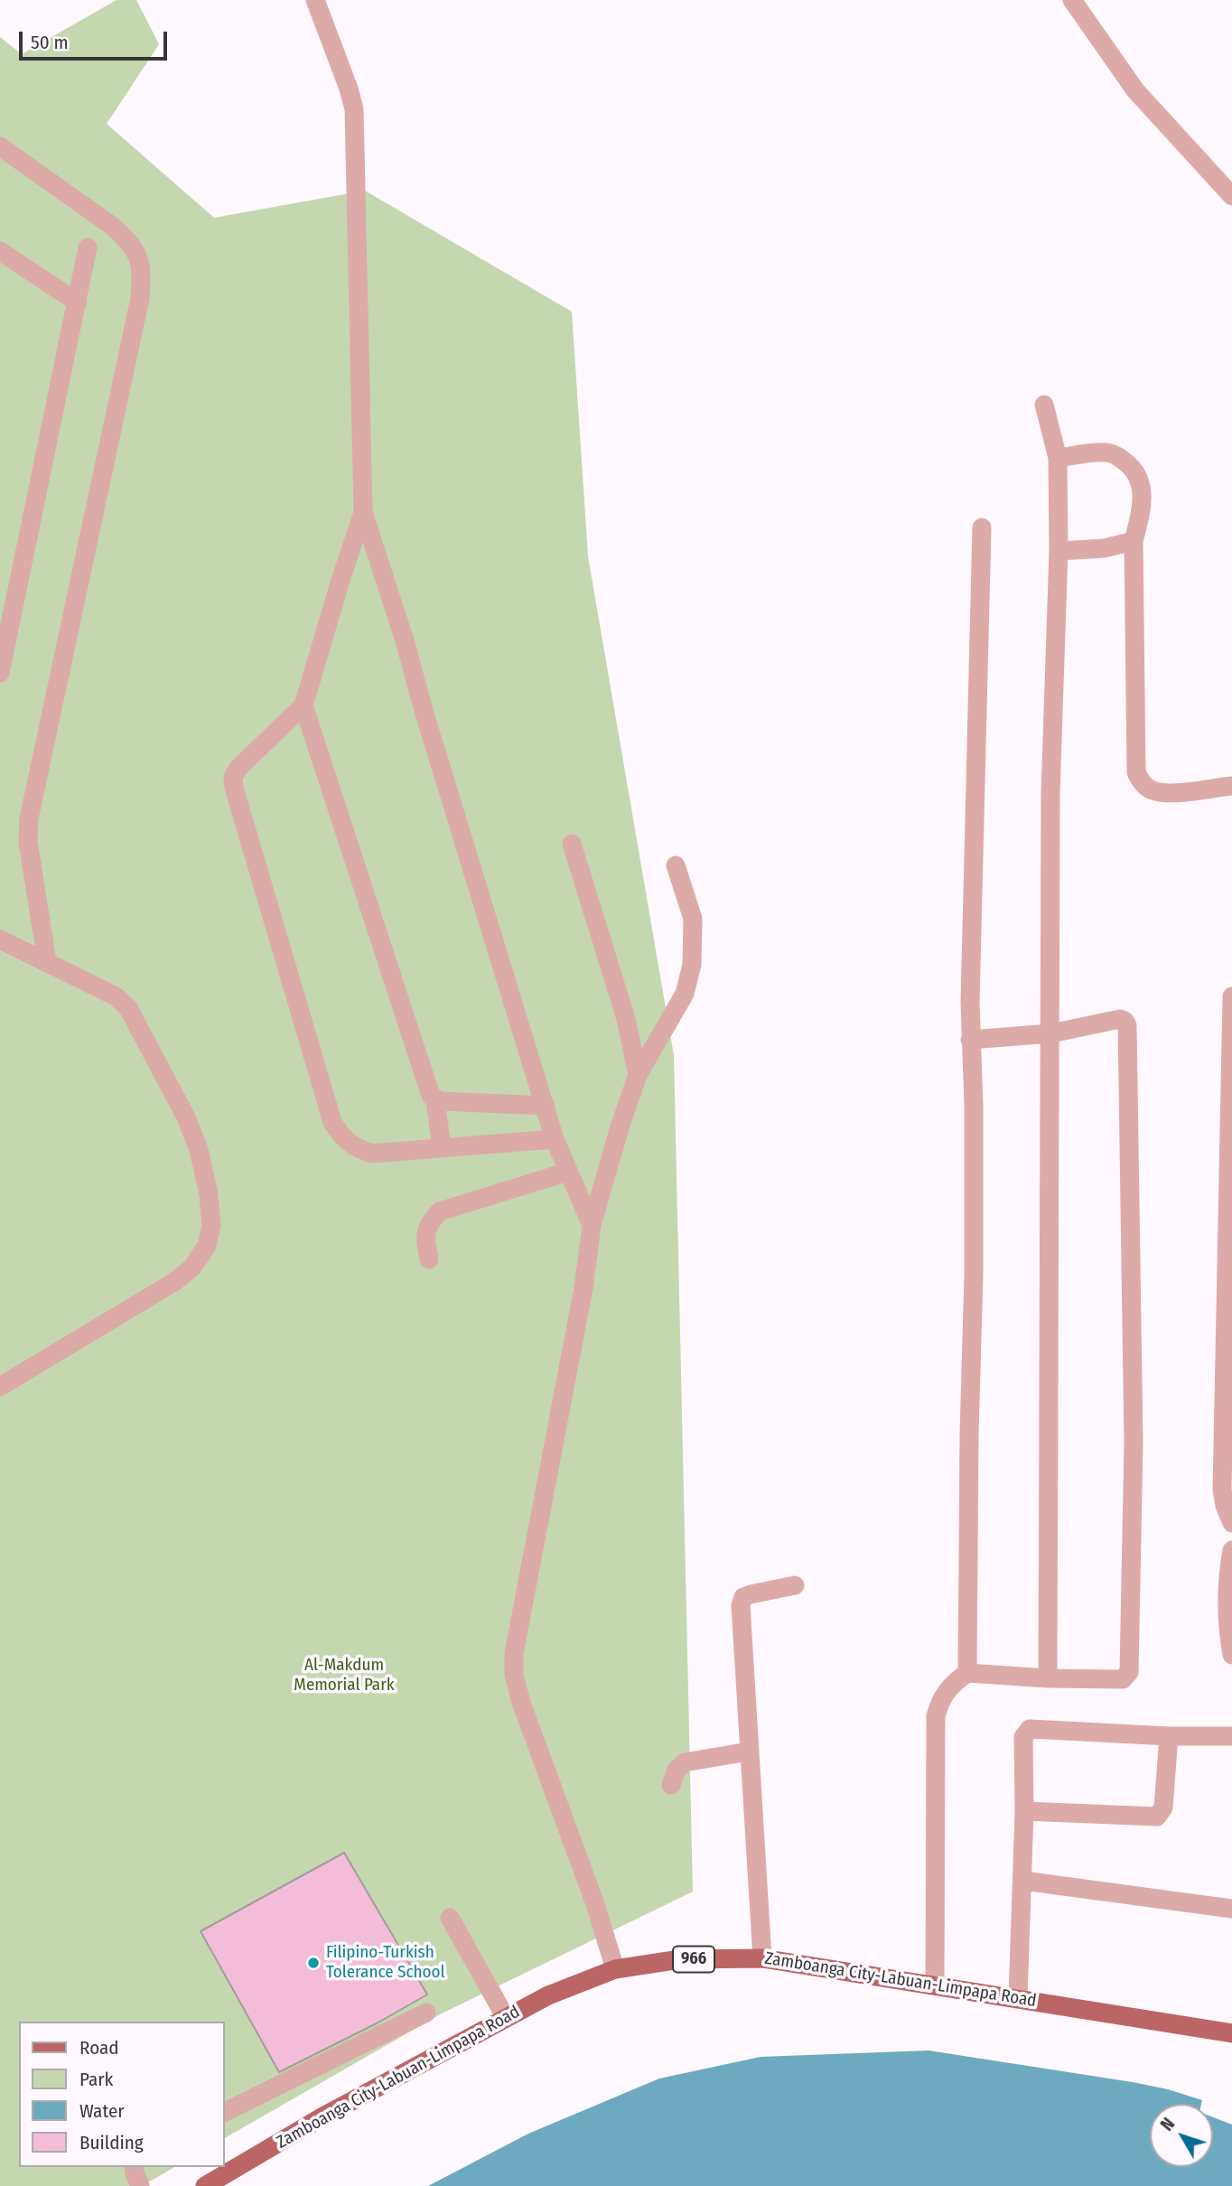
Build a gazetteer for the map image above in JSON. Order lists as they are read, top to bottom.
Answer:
{
  "streets": {
    "main road": ["966", "Zamboanga City-Labuan-Limpapa Road"]
  },
  "parks": ["Al-Makdum Memorial Park"],
  "places": ["Filipino-Turkish Tolerance School"],
  "legend": [
    "Road",
    "Park",
    "Water",
    "Building"
  ],
  "scale_bar": "50 m",
  "north": "top left"
}
